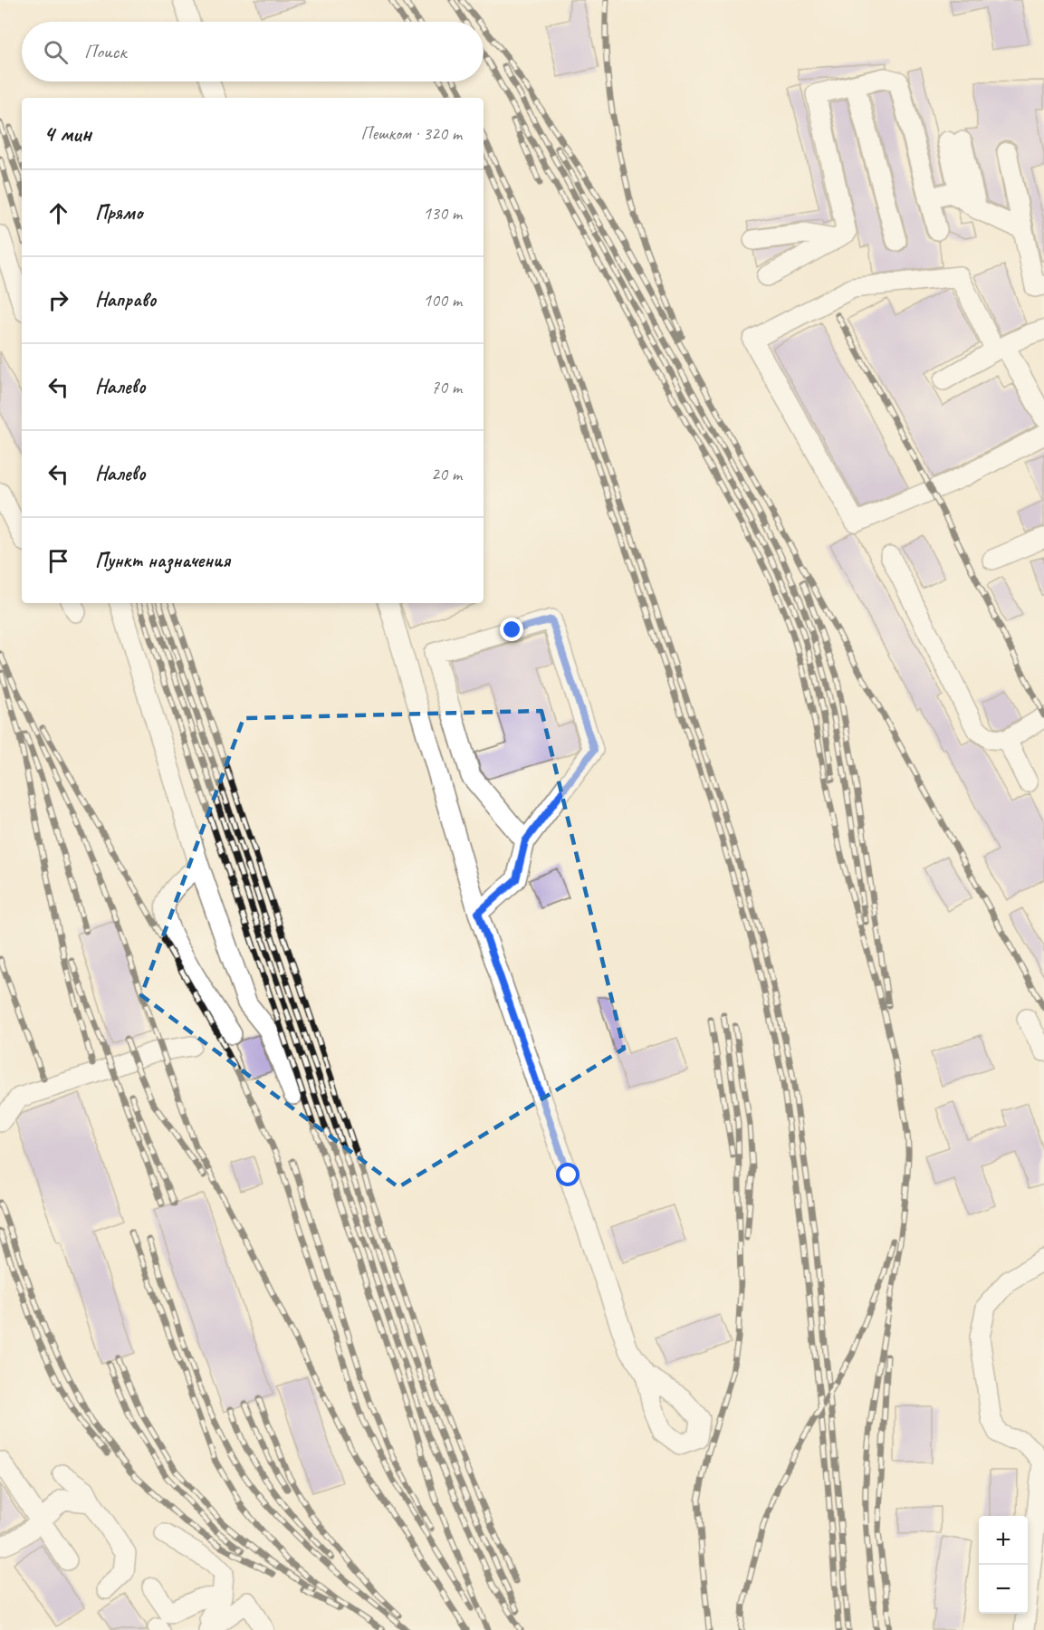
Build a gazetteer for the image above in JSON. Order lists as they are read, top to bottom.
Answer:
{
  "page": {
    "search": "Поиск",
    "heading": ["4 мин", "Пешком · 320 m"],
    "list": [
      ["Прямо", "130 m"],
      ["Направо", "100 m"],
      ["Налево", "70 m"],
      ["Налево", "20 m"],
      "Пункт назначения"
    ],
    "map_buttons": ["+", "−"]
  }
}
